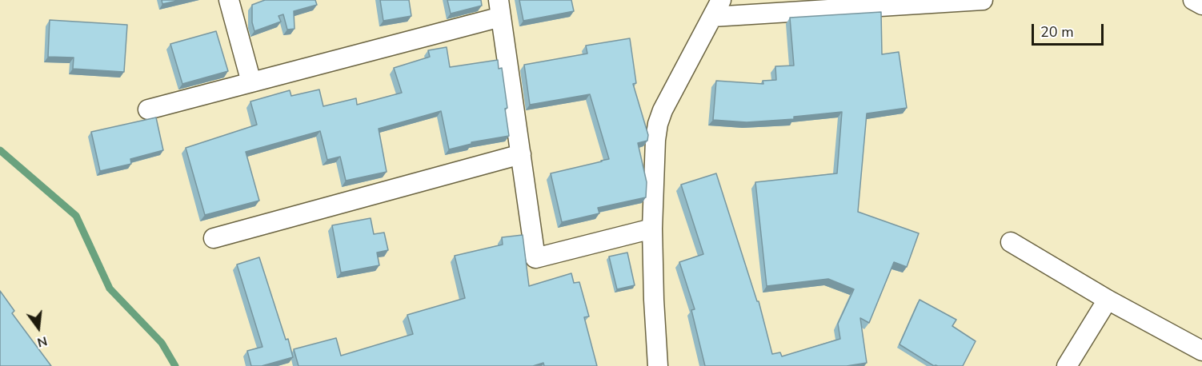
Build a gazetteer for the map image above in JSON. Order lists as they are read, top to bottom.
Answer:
{
  "scale_bar": "20 m",
  "north": "bottom"
}
